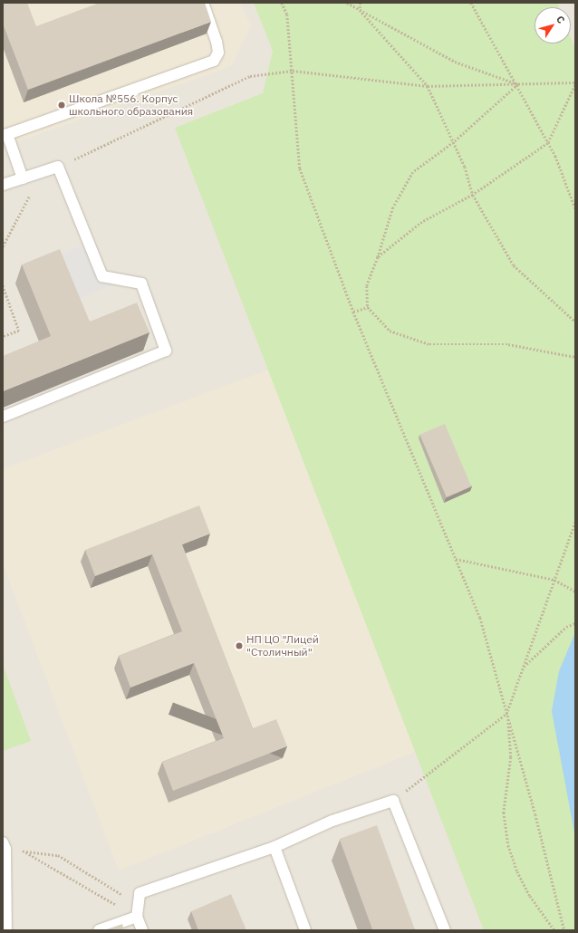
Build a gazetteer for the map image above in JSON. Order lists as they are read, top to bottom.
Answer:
{
  "places": ["Школа №556. Корпус школьного образования", "НП ЦО \"Лицей \"Столичный\""],
  "north": "top right"
}
